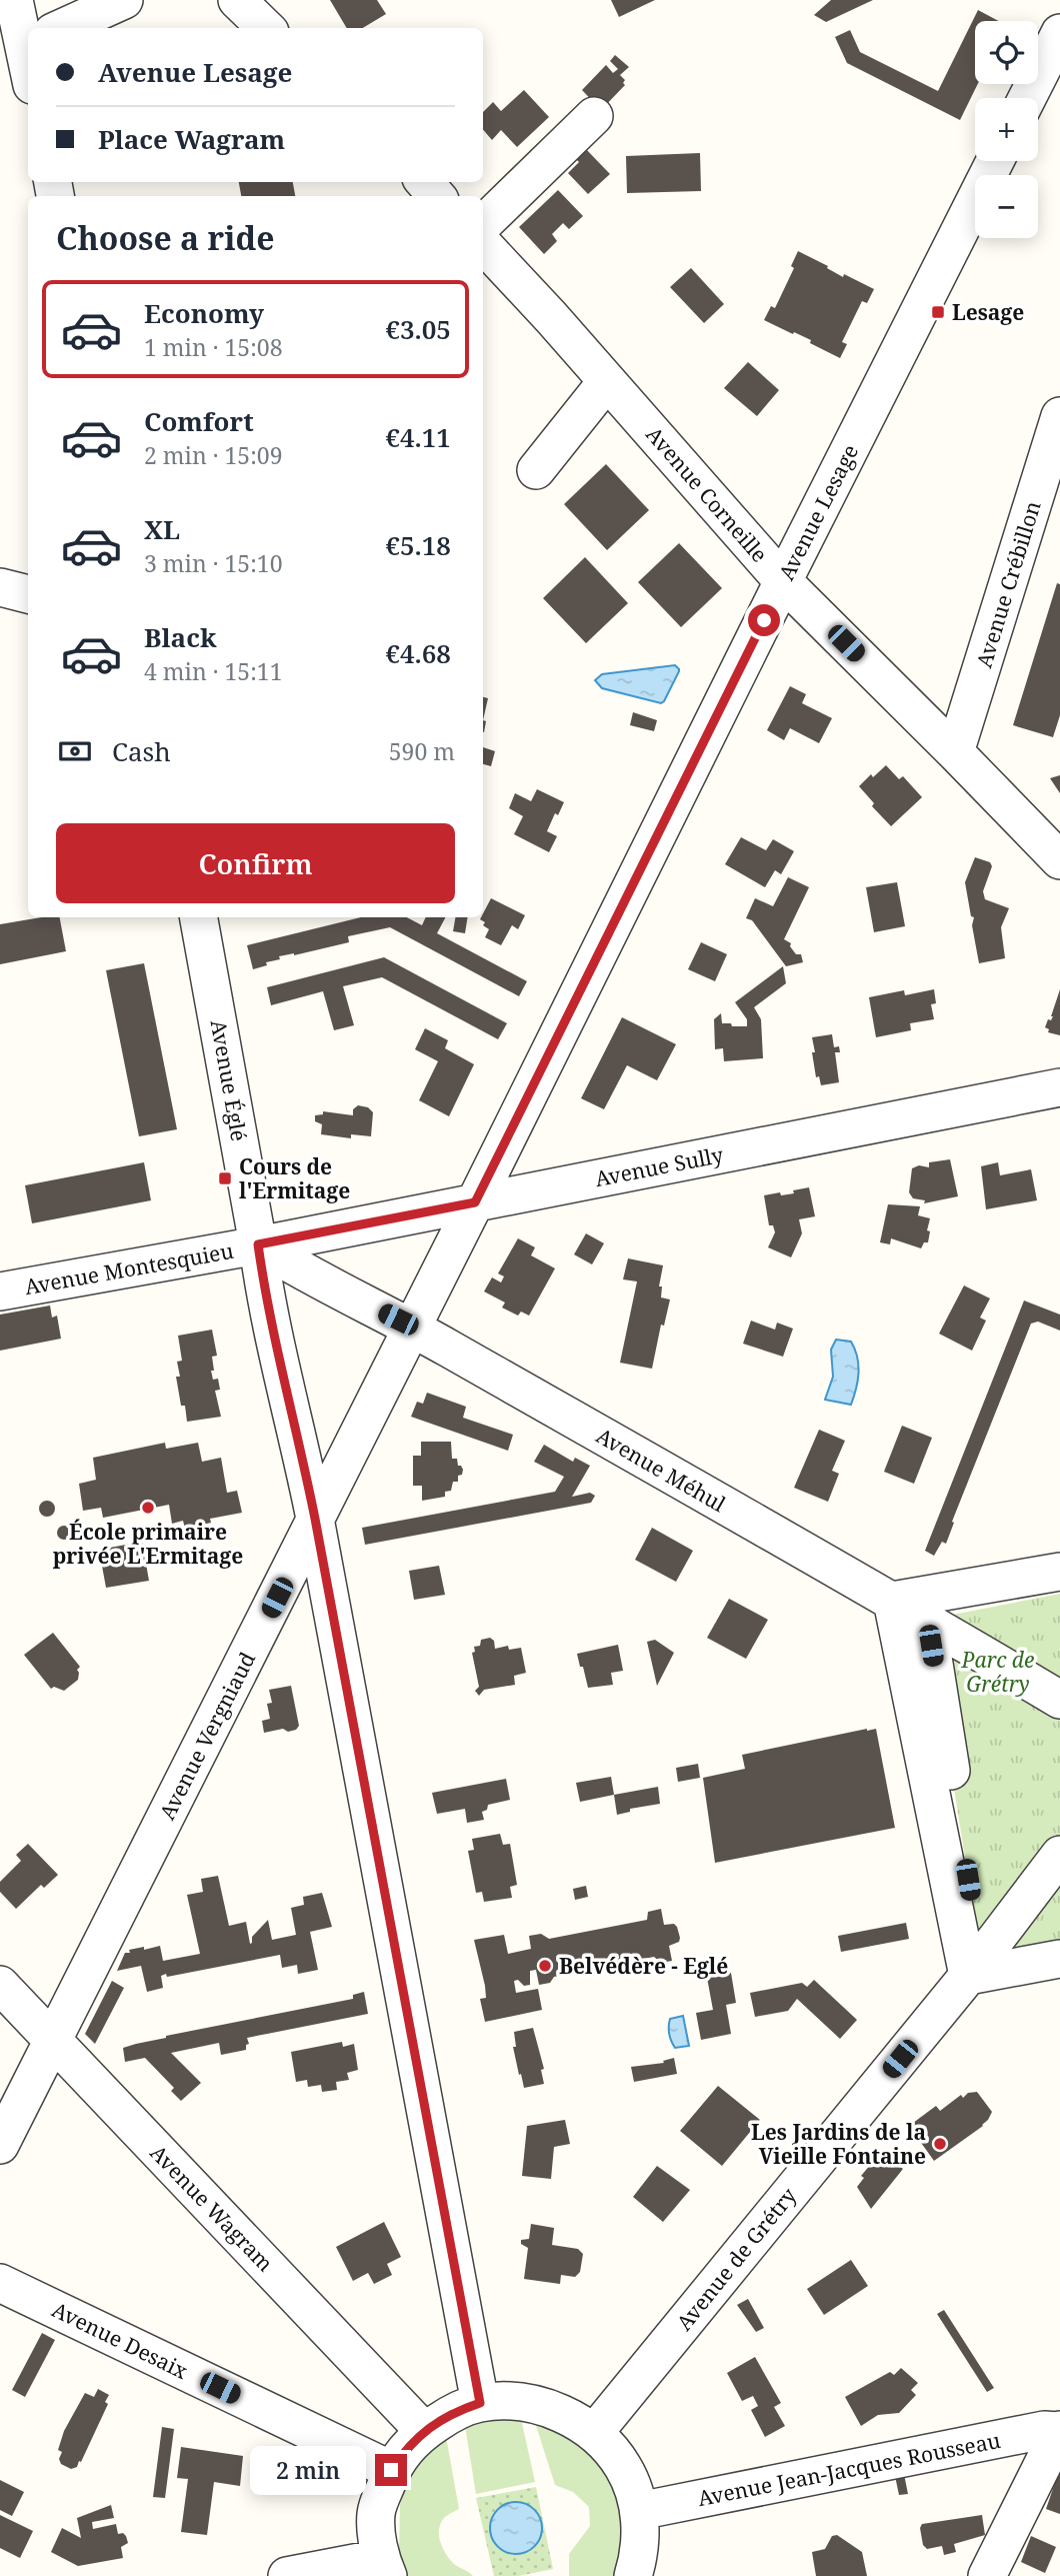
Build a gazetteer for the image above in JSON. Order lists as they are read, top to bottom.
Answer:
{
  "streets": {
    "street": [
      "Avenue Corneille",
      "Avenue Lesage",
      "Avenue Crébillon",
      "Avenue Églé",
      "Avenue Sully",
      "Avenue Montesquieu",
      "Avenue Méhul",
      "Avenue Vergniaud",
      "Avenue Wagram",
      "Avenue de Grétry",
      "Avenue Desaix",
      "Avenue Jean-Jacques Rousseau"
    ]
  },
  "crossings": [
    ["Avenue Corneille", "Avenue Lesage"],
    ["Avenue Corneille", "Avenue Crébillon"],
    ["Avenue Lesage", "Avenue Sully"],
    ["Avenue Lesage", "Avenue Méhul"],
    ["Avenue Lesage", "Avenue Vergniaud"],
    ["Avenue Églé", "Avenue Sully"],
    ["Avenue Églé", "Avenue Montesquieu"],
    ["Avenue Églé", "Avenue Méhul"],
    ["Avenue Églé", "Avenue Vergniaud"],
    ["Avenue Sully", "Avenue Montesquieu"],
    ["Avenue Sully", "Avenue Méhul"],
    ["Avenue Montesquieu", "Avenue Méhul"],
    ["Avenue Méhul", "Avenue Vergniaud"],
    ["Avenue Vergniaud", "Avenue Wagram"]
  ],
  "parks": ["Parc de Grétry"],
  "places": {
    "transit": ["Lesage", "Cours de l'Ermitage"],
    "other": ["École primaire privée L'Ermitage", "Belvédère - Eglé", "Les Jardins de la Vieille Fontaine"]
  },
  "page": {
    "map_buttons": ["+", "−"],
    "banner": ["Avenue Lesage", "Place Wagram"],
    "heading": "Choose a ride",
    "list": [
      {
        "name": "Economy",
        "note": "1 min · 15:08",
        "value": "€3.05"
      },
      {
        "name": "Comfort",
        "note": "2 min · 15:09",
        "value": "€4.11"
      },
      {
        "name": "XL",
        "note": "3 min · 15:10",
        "value": "€5.18"
      },
      {
        "name": "Black",
        "note": "4 min · 15:11",
        "value": "€4.68"
      }
    ],
    "pay": ["Cash", "590 m"],
    "buttons": "Confirm",
    "bubble": "2 min"
  }
}
